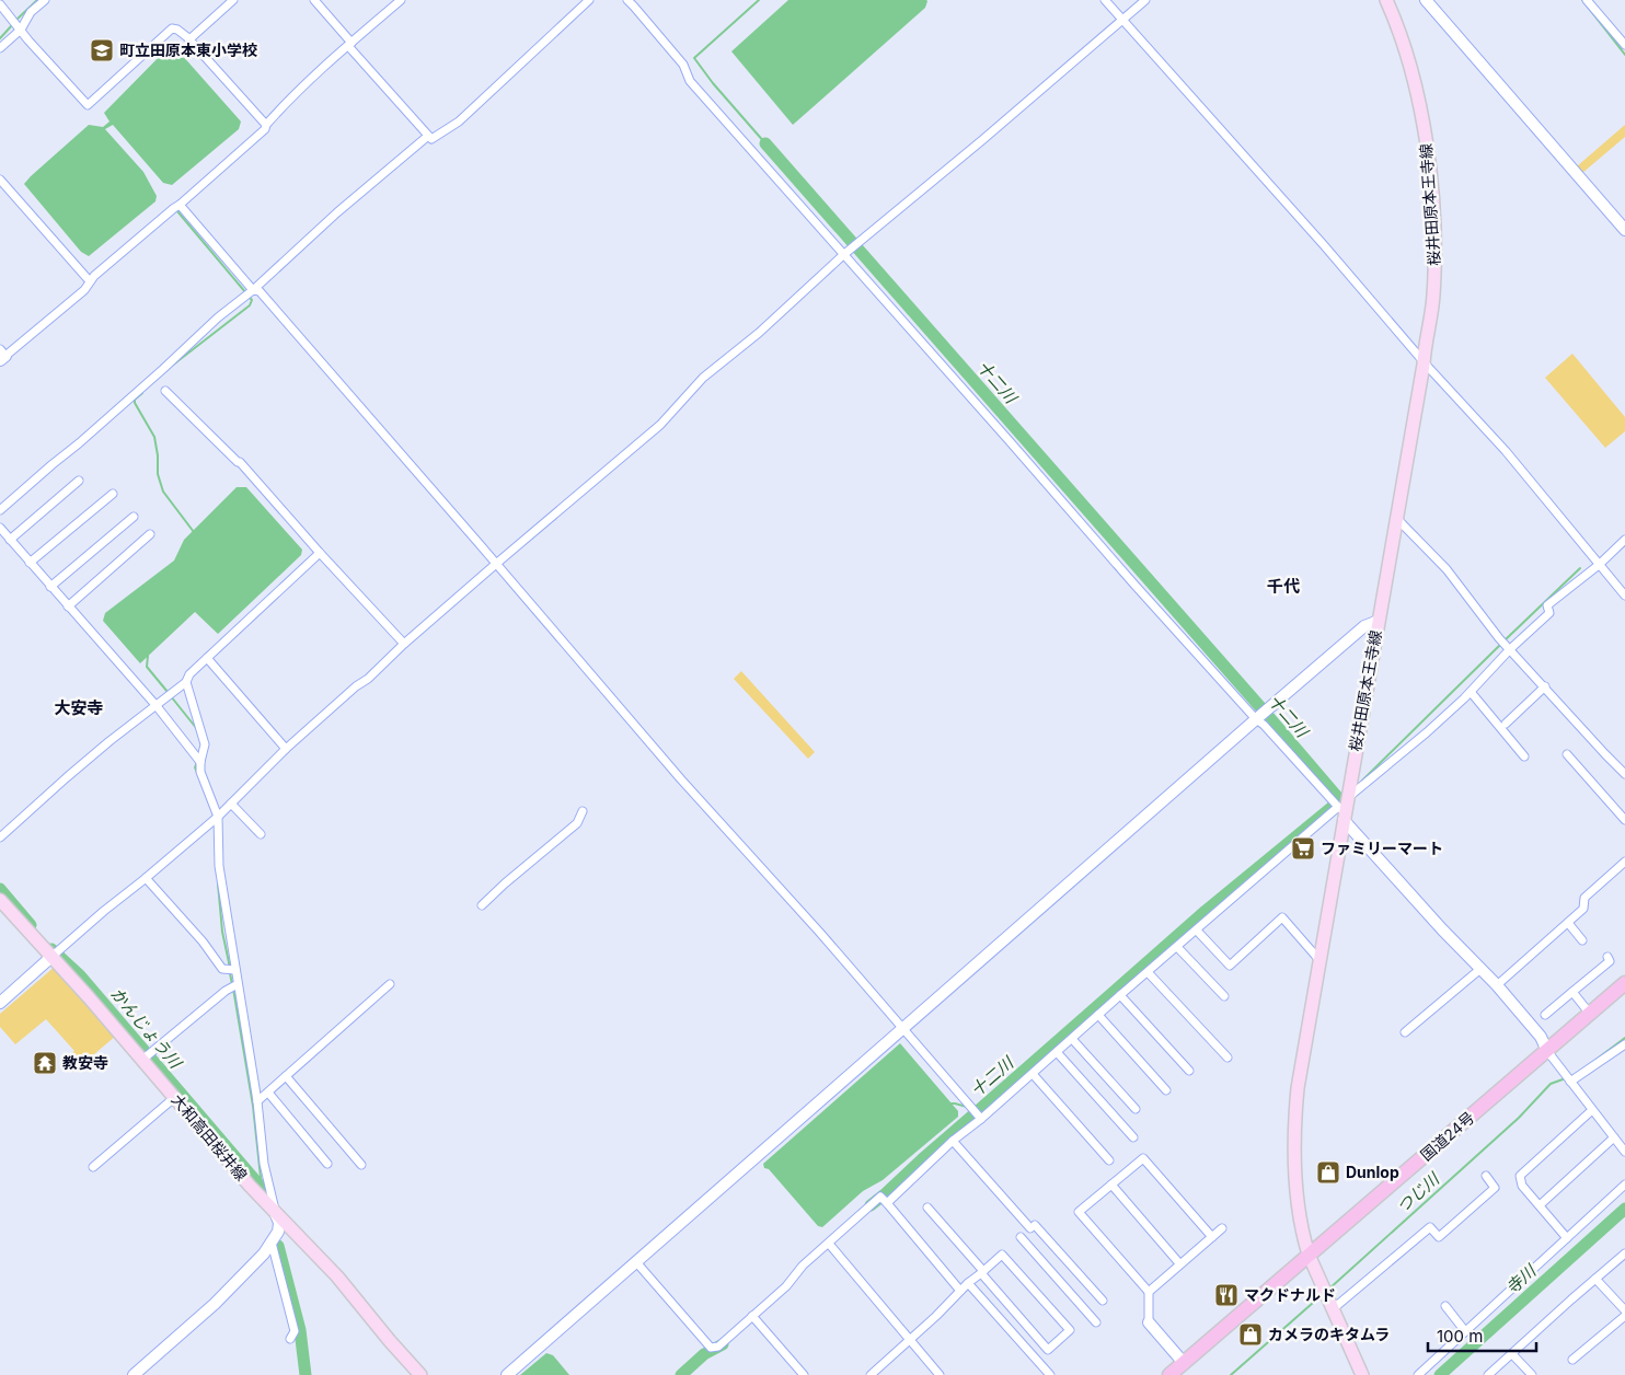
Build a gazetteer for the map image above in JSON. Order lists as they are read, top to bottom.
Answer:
{
  "streets": {
    "highway": ["国道24号"],
    "main road": ["桜井田原本王寺線", "大和高田桜井線"]
  },
  "crossings": [
    ["桜井田原本王寺線", "国道24号"]
  ],
  "districts": ["千代", "大安寺"],
  "water": [
    "十二川",
    "かんじょう川",
    "つじ川",
    "寺川"
  ],
  "places": {
    "school or university": ["町立田原本東小学校"],
    "supermarket": ["ファミリーマート"],
    "temple": ["教安寺"],
    "shop": ["Dunlop", "カメラのキタムラ"],
    "restaurant": ["マクドナルド"]
  },
  "scale_bar": "100 m"
}
